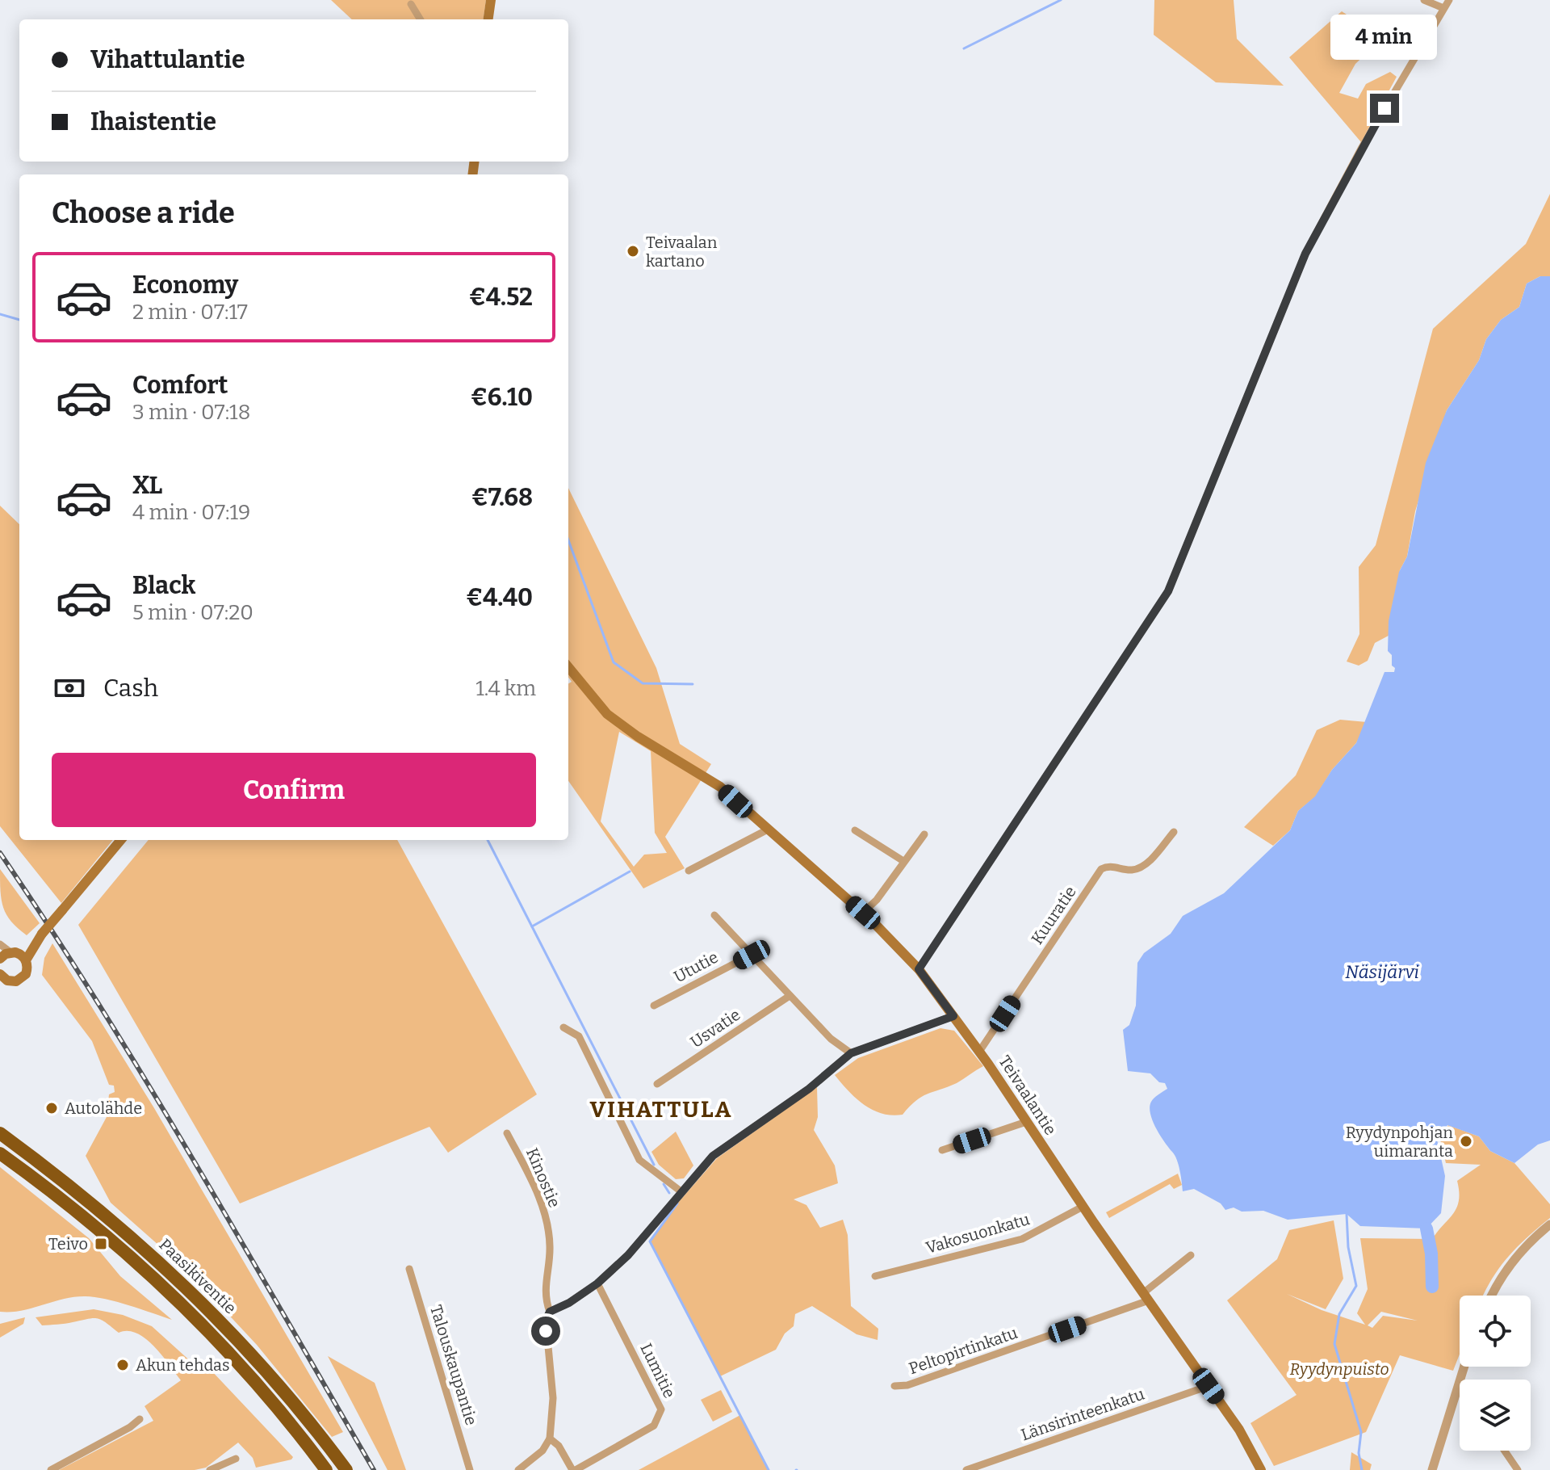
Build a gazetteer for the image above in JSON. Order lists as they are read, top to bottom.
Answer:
{
  "streets": {
    "highway": ["Paasikiventie"],
    "main road": ["Teivaalantie"],
    "street": [
      "Kuuratie",
      "Ututie",
      "Usvatie",
      "Kinostie",
      "Vakosuonkatu",
      "Peltopirtinkatu",
      "Talouskaupantie",
      "Lumitie",
      "Länsirinteenkatu"
    ]
  },
  "crossings": [
    ["Kuuratie", "Teivaalantie"],
    ["Teivaalantie", "Vakosuonkatu"],
    ["Teivaalantie", "Peltopirtinkatu"],
    ["Teivaalantie", "Länsirinteenkatu"]
  ],
  "districts": ["VIHATTULA"],
  "water": ["Näsijärvi"],
  "parks": ["Ryydynpuisto"],
  "places": {
    "other": [
      "Teivaalan kartano",
      "Autolähde",
      "Ryydynpohjan uimaranta",
      "Akun tehdas"
    ],
    "transit": ["Teivo"]
  },
  "page": {
    "bubble": "4 min",
    "banner": ["Vihattulantie", "Ihaistentie"],
    "heading": "Choose a ride",
    "list": [
      {
        "name": "Economy",
        "note": "2 min · 07:17",
        "value": "€4.52"
      },
      {
        "name": "Comfort",
        "note": "3 min · 07:18",
        "value": "€6.10"
      },
      {
        "name": "XL",
        "note": "4 min · 07:19",
        "value": "€7.68"
      },
      {
        "name": "Black",
        "note": "5 min · 07:20",
        "value": "€4.40"
      }
    ],
    "pay": ["Cash", "1.4 km"],
    "buttons": "Confirm"
  }
}
